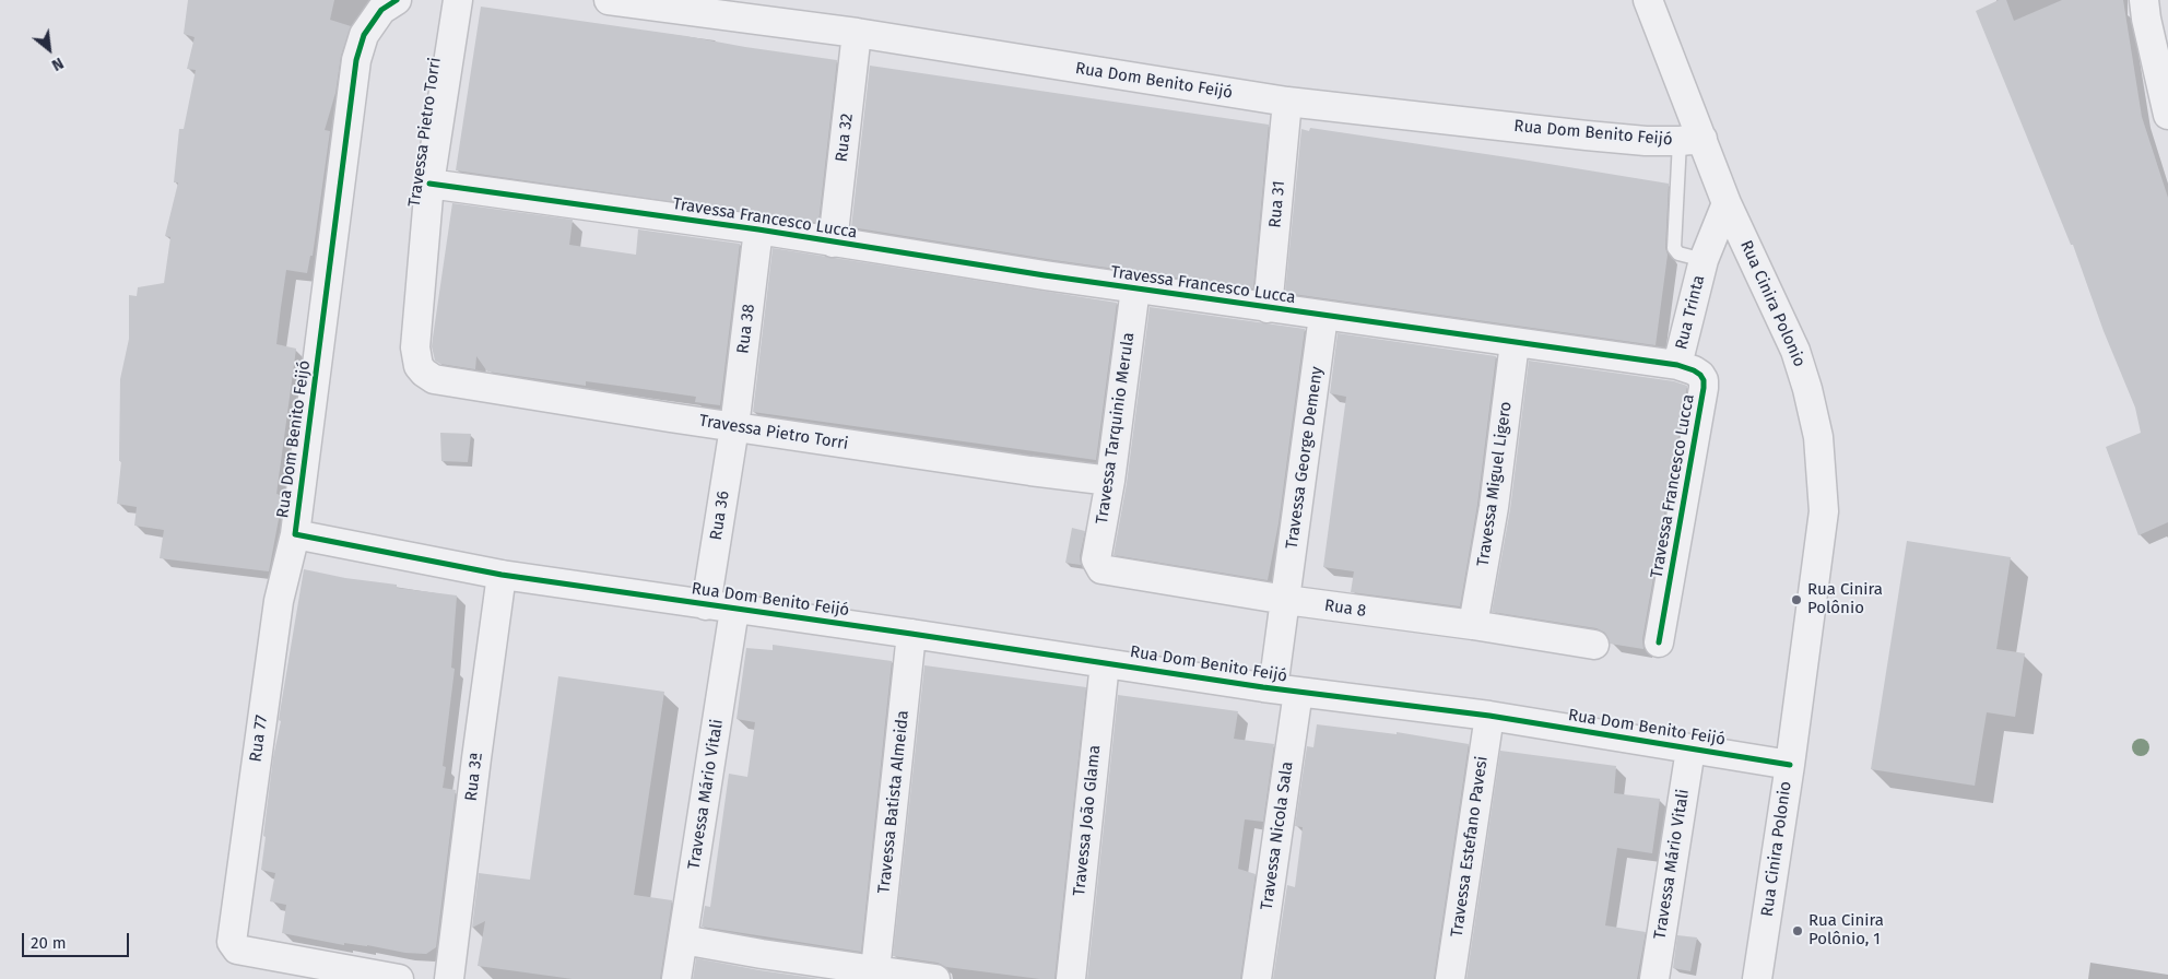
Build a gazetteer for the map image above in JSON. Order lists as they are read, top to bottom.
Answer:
{
  "streets": {
    "street": [
      "Rua Dom Benito Feijó",
      "Travessa Pietro Torri",
      "Rua 32",
      "Rua 31",
      "Travessa Francesco Lucca",
      "Rua Cinira Polonio",
      "Rua Trinta",
      "Rua 38",
      "Travessa Tarquinio Merula",
      "Travessa George Demeny",
      "Travessa Miguel Ligero",
      "Rua 36",
      "Rua 8",
      "Rua 77",
      "Rua 3ª",
      "Travessa Mário Vitali",
      "Travessa Batista Almeida",
      "Travessa João Glama",
      "Travessa Nicola Sala",
      "Travessa Estefano Pavesi"
    ]
  },
  "crossings": [
    ["Rua Dom Benito Feijó", "Rua 32"],
    ["Rua Dom Benito Feijó", "Rua 31"],
    ["Rua Dom Benito Feijó", "Rua Cinira Polonio"],
    ["Rua Dom Benito Feijó", "Travessa George Demeny"],
    ["Rua Dom Benito Feijó", "Rua 36"],
    ["Rua Dom Benito Feijó", "Rua 77"],
    ["Rua Dom Benito Feijó", "Rua 3ª"],
    ["Rua Dom Benito Feijó", "Travessa Mário Vitali"],
    ["Rua Dom Benito Feijó", "Travessa Batista Almeida"],
    ["Rua Dom Benito Feijó", "Travessa João Glama"],
    ["Rua Dom Benito Feijó", "Travessa Nicola Sala"],
    ["Rua Dom Benito Feijó", "Travessa Estefano Pavesi"],
    ["Travessa Pietro Torri", "Travessa Francesco Lucca"],
    ["Travessa Pietro Torri", "Rua 38"],
    ["Travessa Pietro Torri", "Travessa Tarquinio Merula"],
    ["Travessa Pietro Torri", "Rua 36"],
    ["Rua 32", "Travessa Francesco Lucca"],
    ["Rua 31", "Travessa Francesco Lucca"],
    ["Travessa Francesco Lucca", "Rua Trinta"],
    ["Travessa Francesco Lucca", "Rua 38"],
    ["Travessa Francesco Lucca", "Travessa Tarquinio Merula"],
    ["Travessa Francesco Lucca", "Travessa George Demeny"],
    ["Travessa Francesco Lucca", "Travessa Miguel Ligero"],
    ["Rua Cinira Polonio", "Rua Trinta"],
    ["Rua 38", "Rua 36"],
    ["Travessa Tarquinio Merula", "Rua 8"],
    ["Travessa George Demeny", "Rua 8"],
    ["Travessa George Demeny", "Travessa Nicola Sala"],
    ["Travessa Miguel Ligero", "Rua 8"]
  ],
  "places": ["Rua Cinira Polônio", "Rua Cinira Polônio, 1"],
  "scale_bar": "20 m",
  "north": "bottom right"
}
